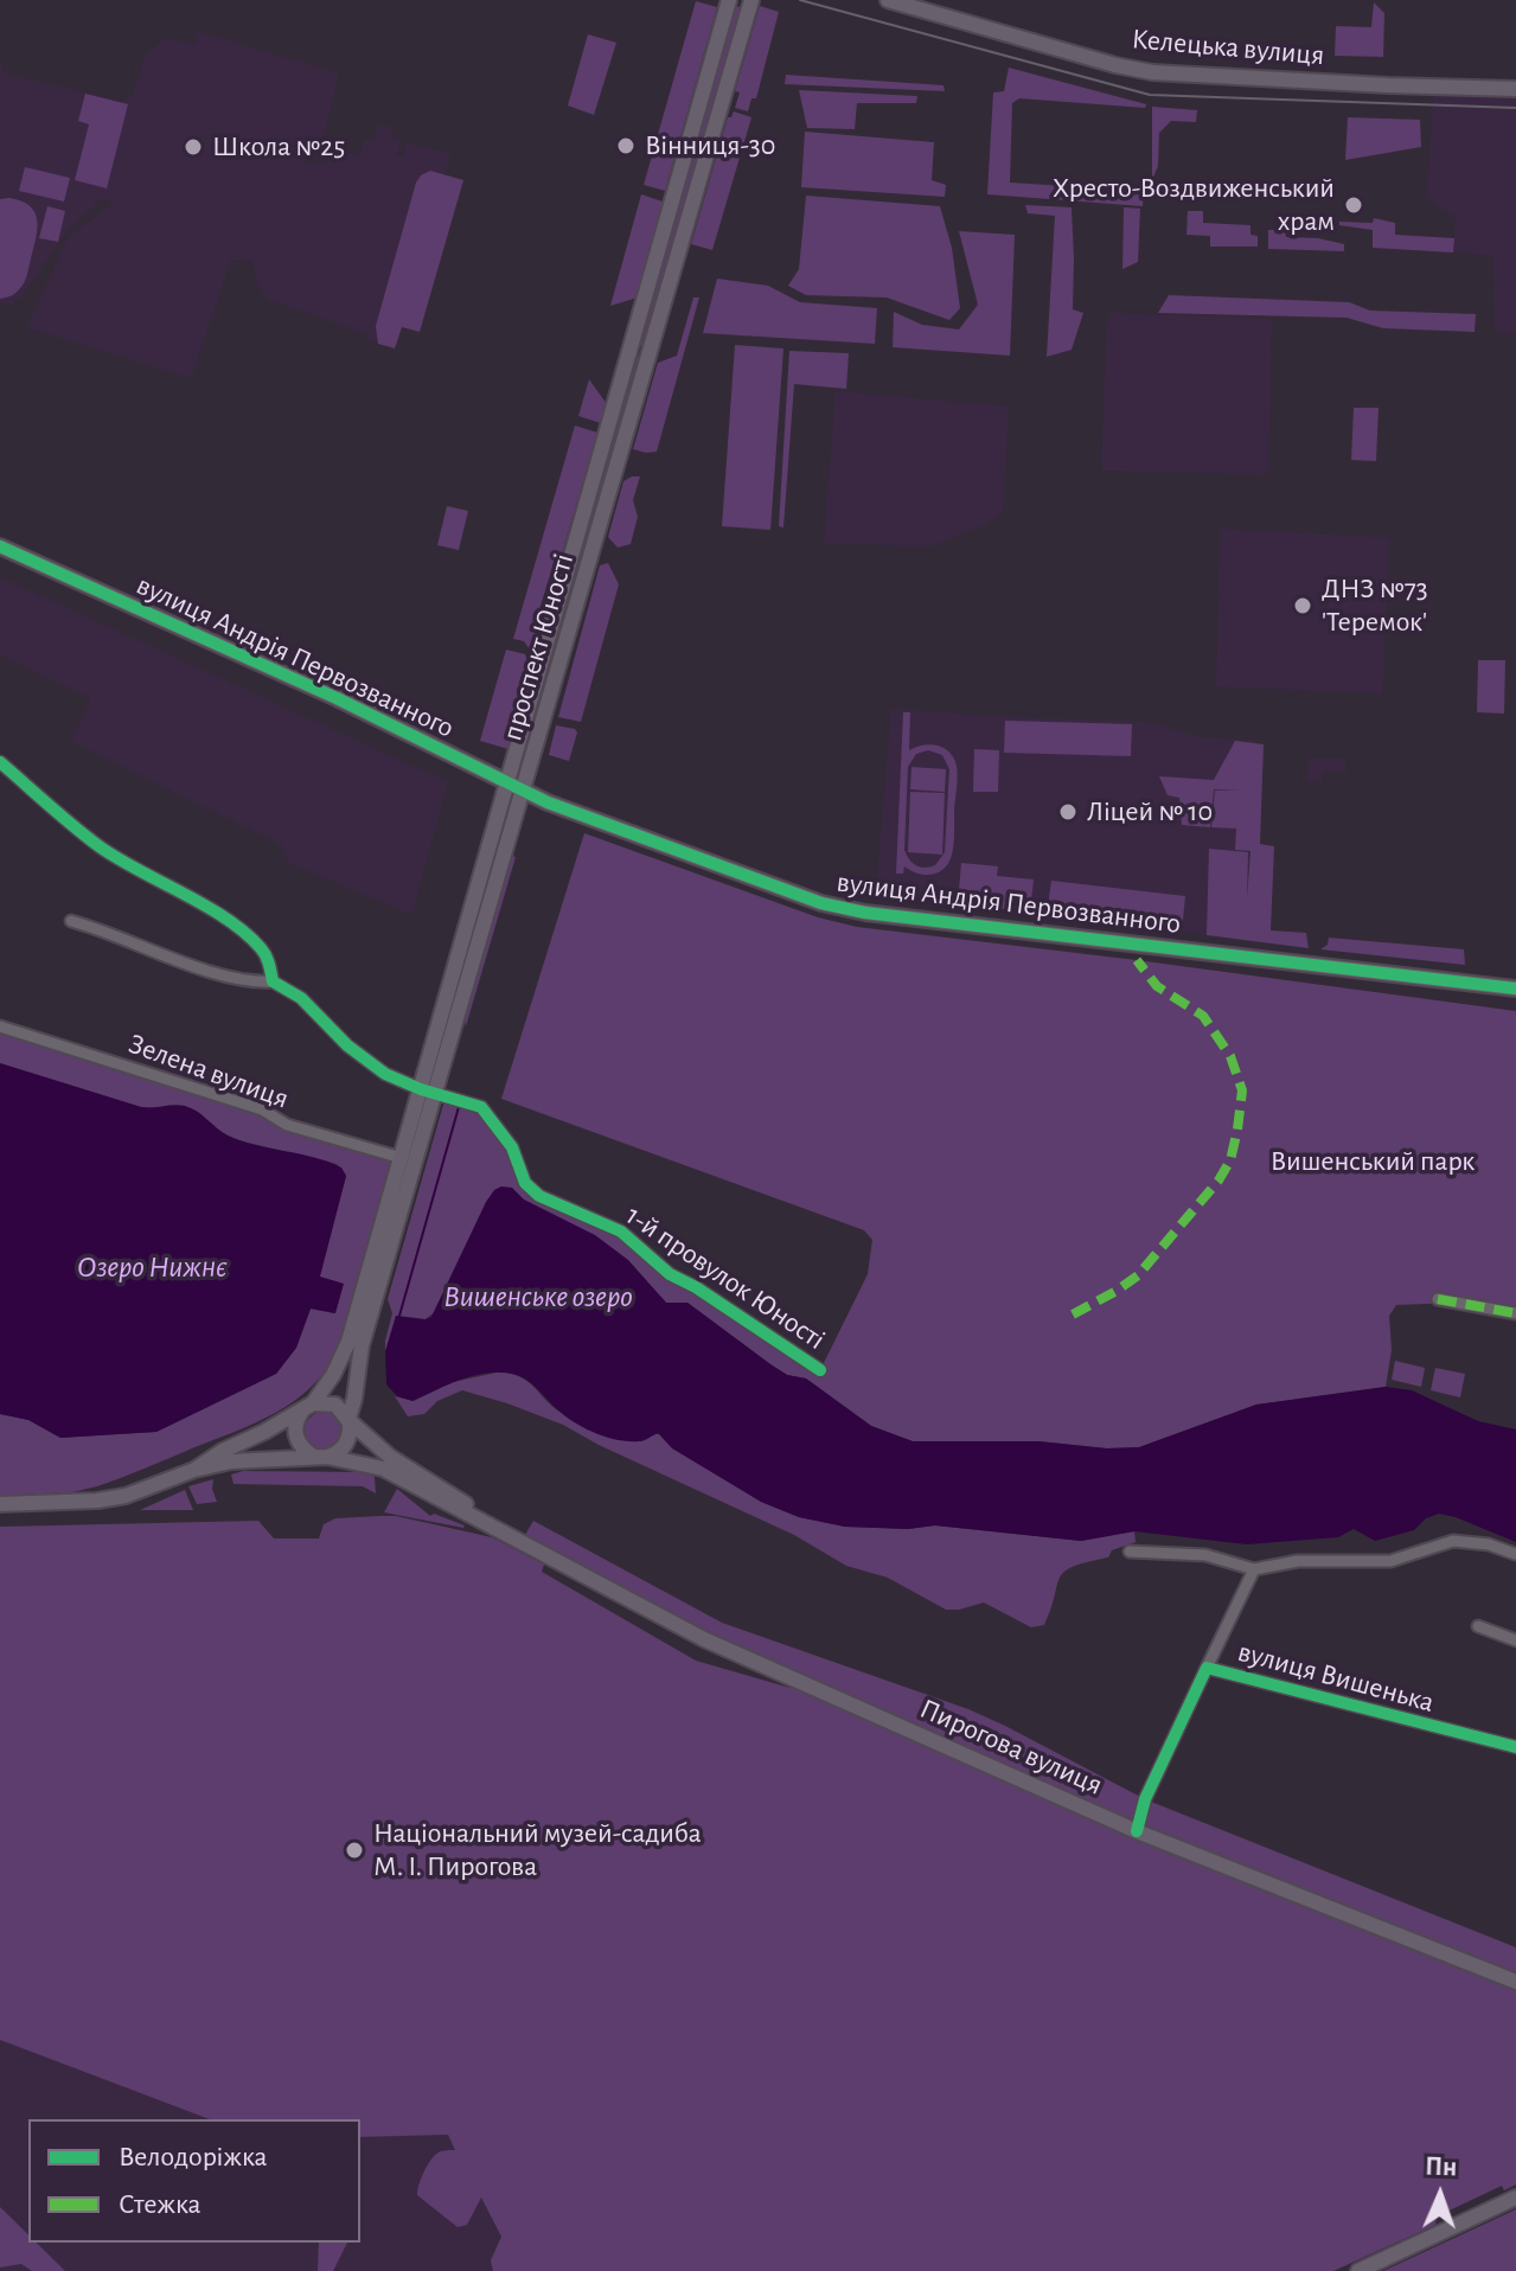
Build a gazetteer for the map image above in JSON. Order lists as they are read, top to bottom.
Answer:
{
  "streets": {
    "main road": [
      "Келецька вулиця",
      "проспект Юності",
      "вулиця Андрія Первозванного",
      "Пирогова вулиця"
    ],
    "street": ["Зелена вулиця", "1-й провулок Юності", "вулиця Вишенька"]
  },
  "crossings": [
    ["проспект Юності", "вулиця Андрія Первозванного"],
    ["проспект Юності", "Зелена вулиця"],
    ["проспект Юності", "1-й провулок Юності"],
    ["проспект Юності", "Пирогова вулиця"],
    ["вулиця Вишенька", "Пирогова вулиця"]
  ],
  "water": ["Озеро Нижнє", "Вишенське озеро"],
  "parks": ["Вишенський парк"],
  "places": [
    "Вінниця-30",
    "Школа №25",
    "Хресто-Воздвиженський храм",
    "ДНЗ №73 'Теремок'",
    "Ліцей № 10",
    "Національний музей-садиба М. І. Пирогова"
  ],
  "legend": ["Велодоріжка", "Стежка"],
  "north": "top"
}
